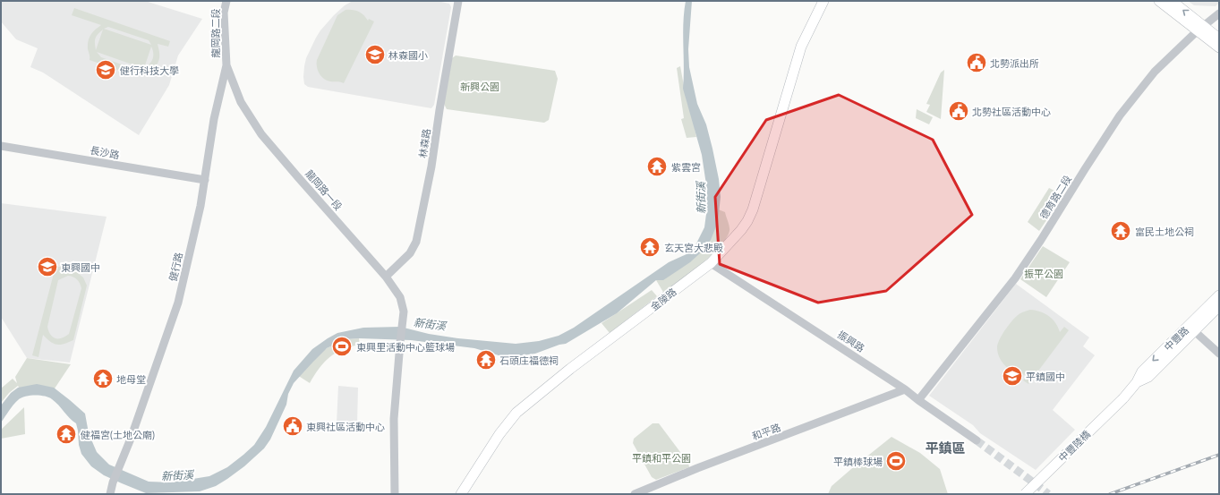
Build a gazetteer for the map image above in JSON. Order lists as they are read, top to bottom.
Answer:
{
  "streets": {
    "main road": ["金陵路", "中豐路", "中豐陸橋"],
    "street": [
      "龍岡路二段",
      "林森路",
      "長沙路",
      "龍岡路一段",
      "德育路二段",
      "健行路",
      "振興路",
      "和平路"
    ]
  },
  "crossings": [
    ["龍岡路二段", "龍岡路一段"],
    ["龍岡路二段", "健行路"],
    ["林森路", "龍岡路一段"],
    ["長沙路", "健行路"],
    ["龍岡路一段", "健行路"],
    ["德育路二段", "振興路"],
    ["金陵路", "振興路"],
    ["中豐路", "中豐陸橋"],
    ["振興路", "和平路"]
  ],
  "districts": ["平鎮區"],
  "water": ["新街溪"],
  "parks": ["新興公園", "振平公園", "平鎮和平公園"],
  "places": {
    "school or university": [
      "林森國小",
      "健行科技大學",
      "東興國中",
      "平鎮國中"
    ],
    "public building": ["北勢派出所", "北勢社區活動中心", "東興社區活動中心"],
    "temple": [
      "紫雲宮",
      "富民土地公祠",
      "玄天宮大悲殿",
      "石頭庄福德祠",
      "地母堂",
      "健福宮(土地公廟)"
    ],
    "sports": ["東興里活動中心籃球場", "平鎮棒球場"]
  }
}
